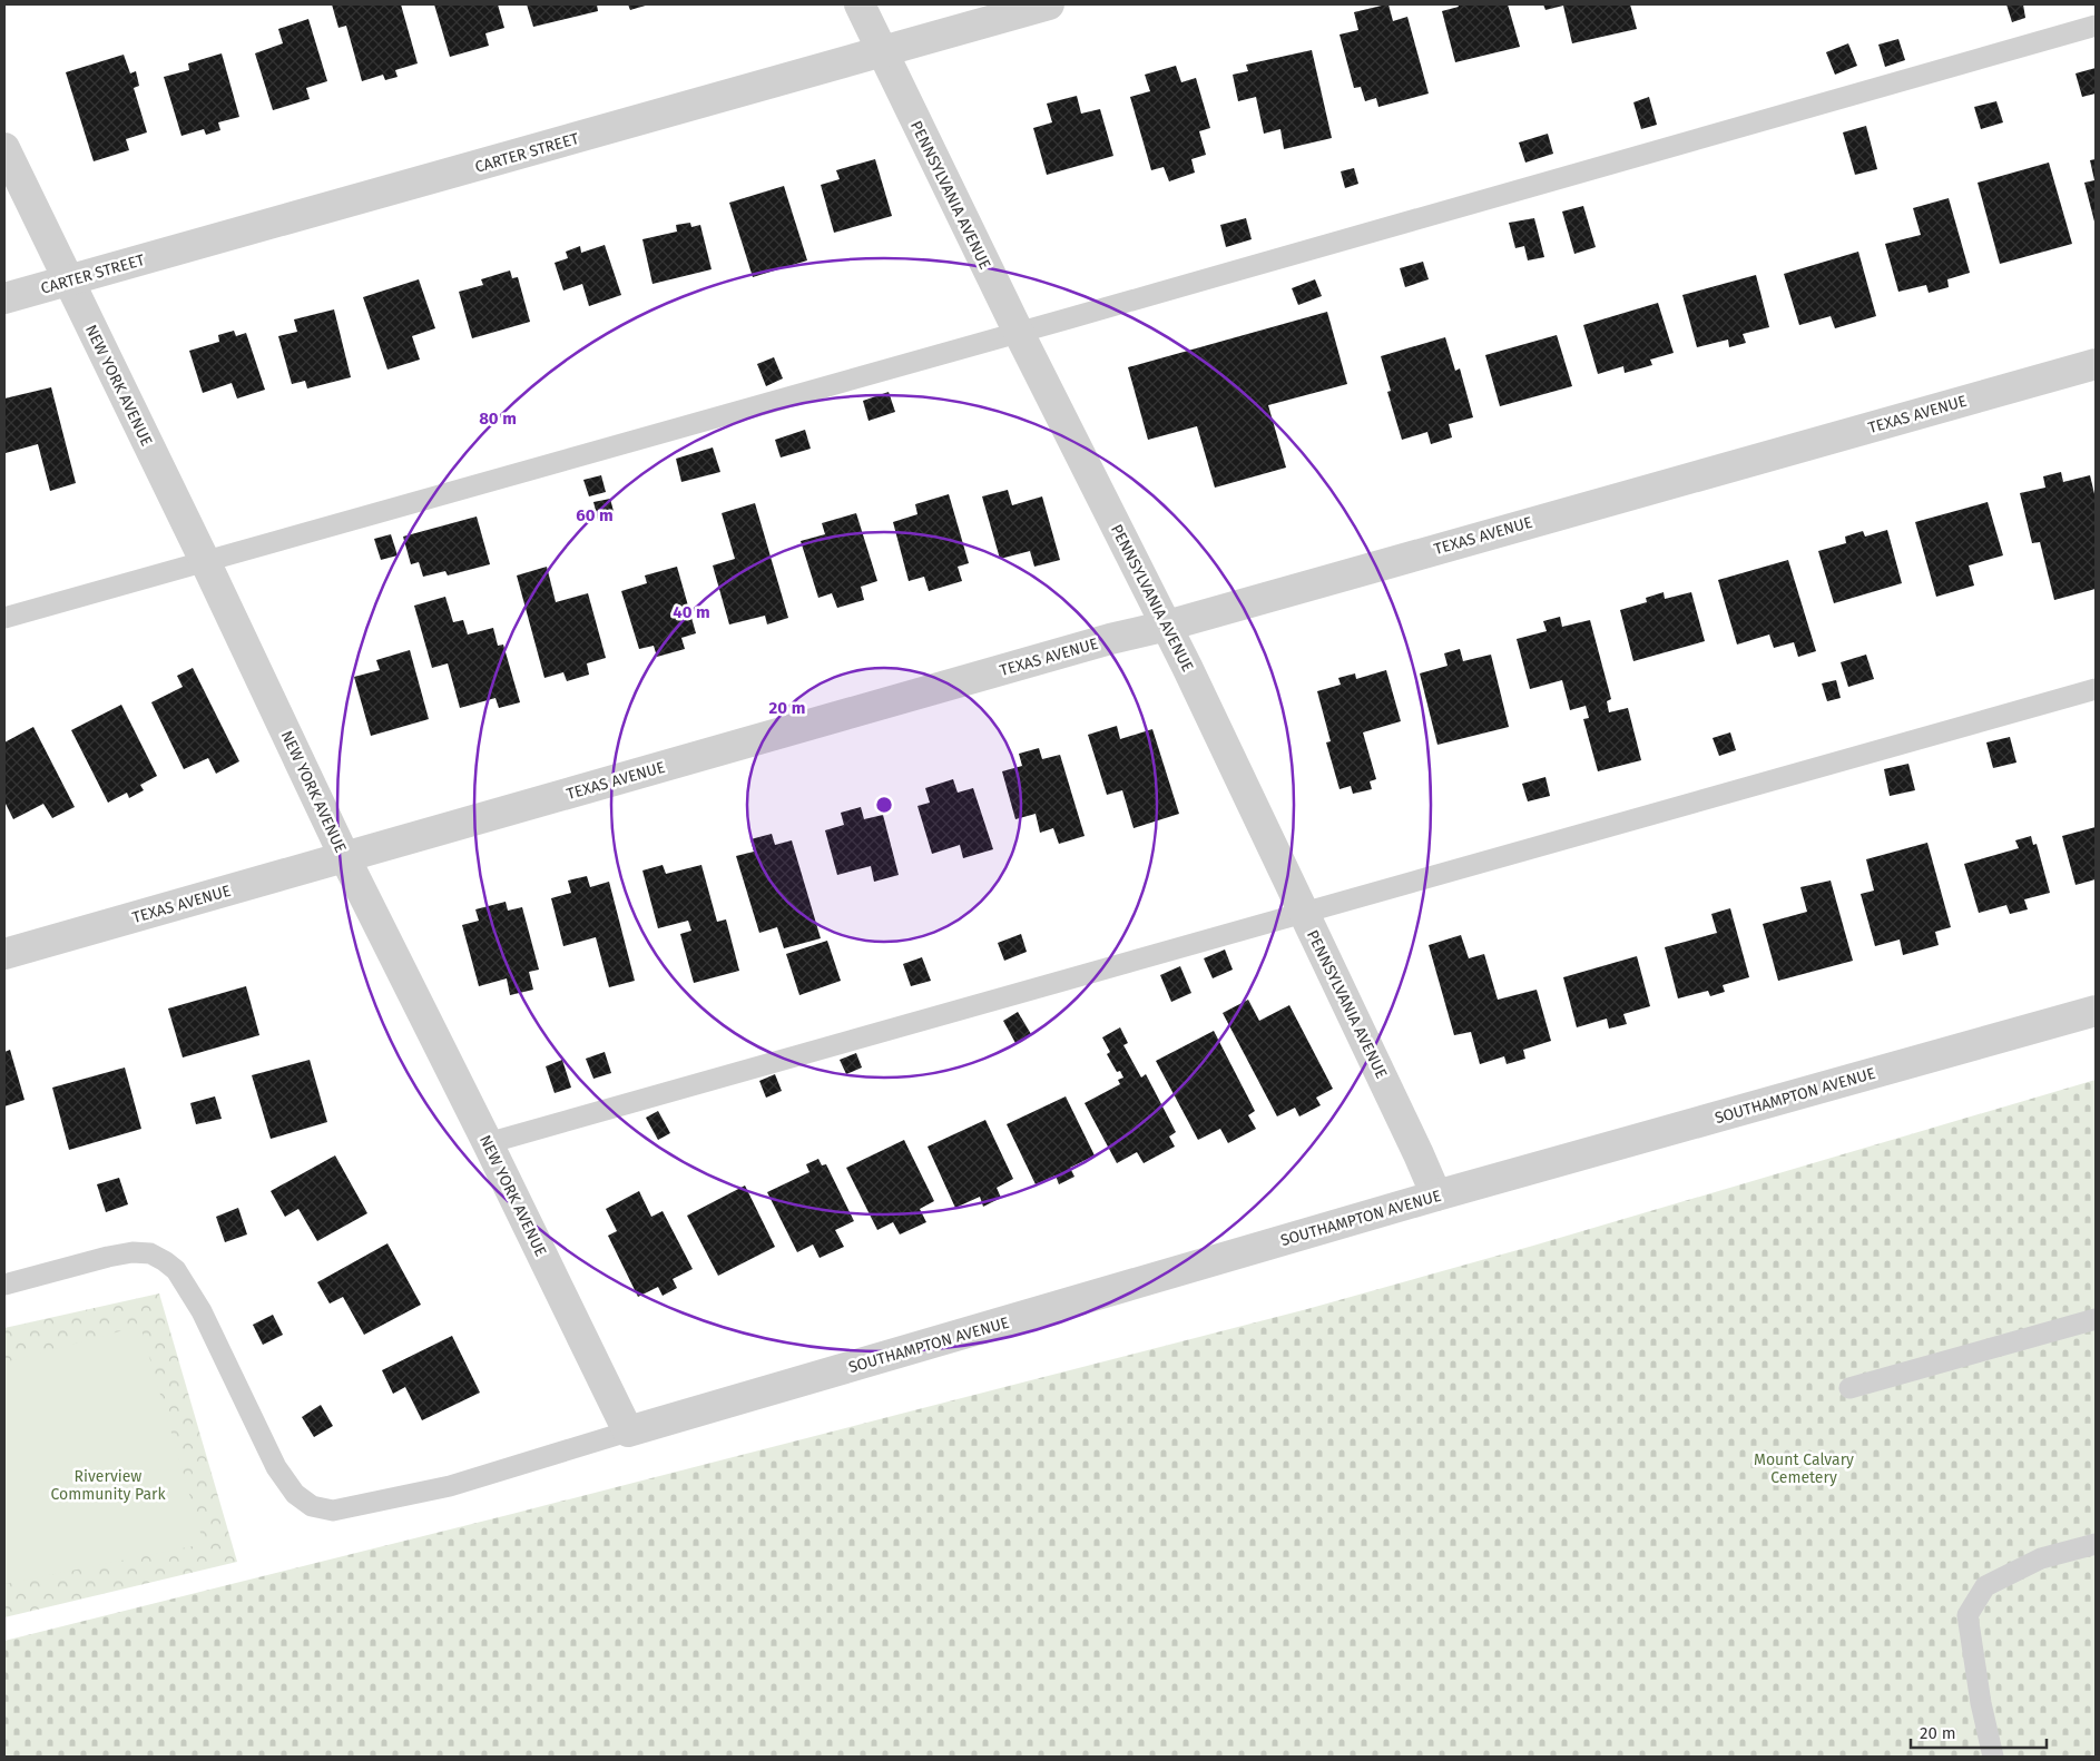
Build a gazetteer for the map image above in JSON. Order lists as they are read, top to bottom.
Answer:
{
  "streets": {
    "street": [
      "CARTER STREET",
      "PENNSYLVANIA AVENUE",
      "NEW YORK AVENUE",
      "TEXAS AVENUE",
      "SOUTHAMPTON AVENUE"
    ]
  },
  "crossings": [
    ["CARTER STREET", "PENNSYLVANIA AVENUE"],
    ["CARTER STREET", "NEW YORK AVENUE"],
    ["PENNSYLVANIA AVENUE", "TEXAS AVENUE"],
    ["PENNSYLVANIA AVENUE", "SOUTHAMPTON AVENUE"],
    ["NEW YORK AVENUE", "TEXAS AVENUE"],
    ["NEW YORK AVENUE", "SOUTHAMPTON AVENUE"]
  ],
  "parks": ["Mount Calvary Cemetery", "Riverview Community Park"],
  "scale_bar": "20 m",
  "rings": [
    "80 m",
    "60 m",
    "40 m",
    "20 m"
  ]
}
